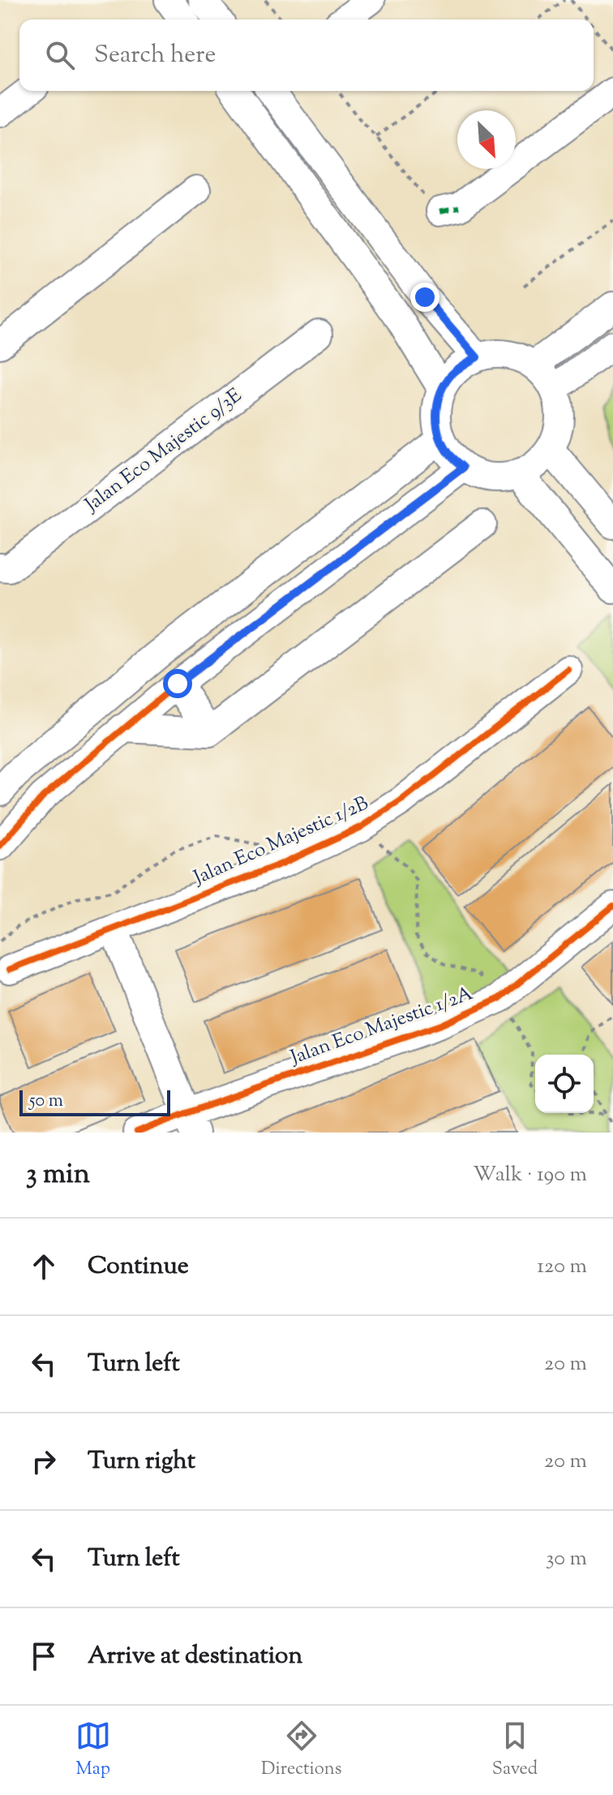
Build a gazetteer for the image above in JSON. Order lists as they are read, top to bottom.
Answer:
{
  "streets": {
    "street": ["Jalan Eco Majestic 9/3E", "Jalan Eco Majestic 1/2B", "Jalan Eco Majestic 1/2A"]
  },
  "scale_bar": "50 m",
  "north": "bottom right",
  "page": {
    "search": "Search here",
    "scale": "50 m",
    "heading": ["3 min", "Walk · 190 m"],
    "list": [
      ["Continue", "120 m"],
      ["Turn left", "20 m"],
      ["Turn right", "20 m"],
      ["Turn left", "30 m"],
      "Arrive at destination"
    ],
    "nav": ["Map", "Directions", "Saved"]
  }
}
